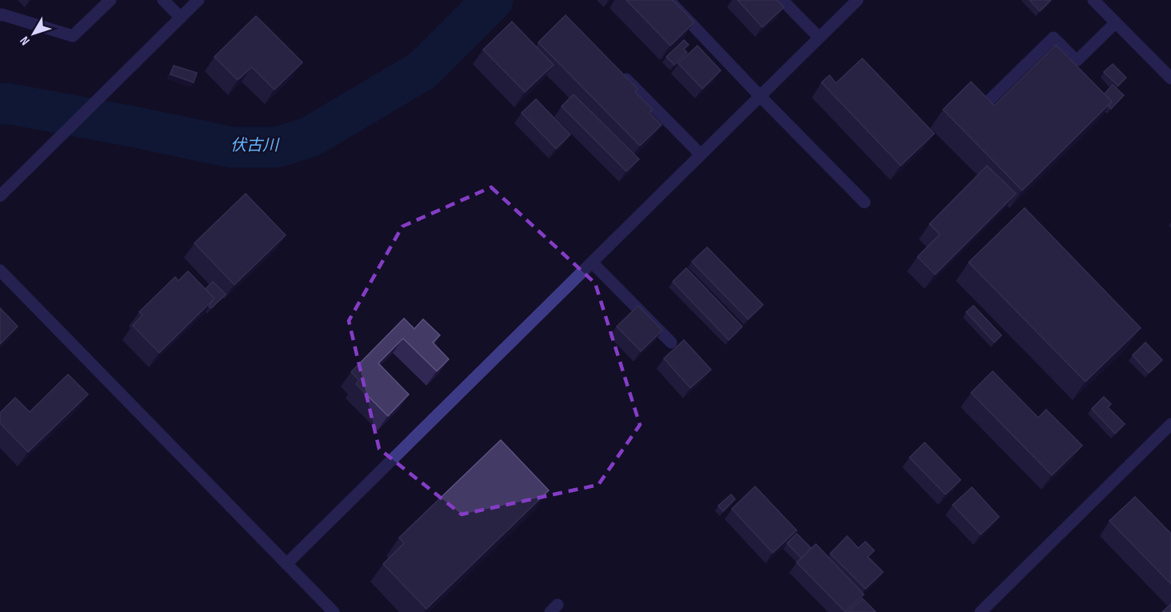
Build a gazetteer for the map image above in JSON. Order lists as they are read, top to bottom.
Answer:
{
  "water": ["伏古川"],
  "north": "bottom left"
}
